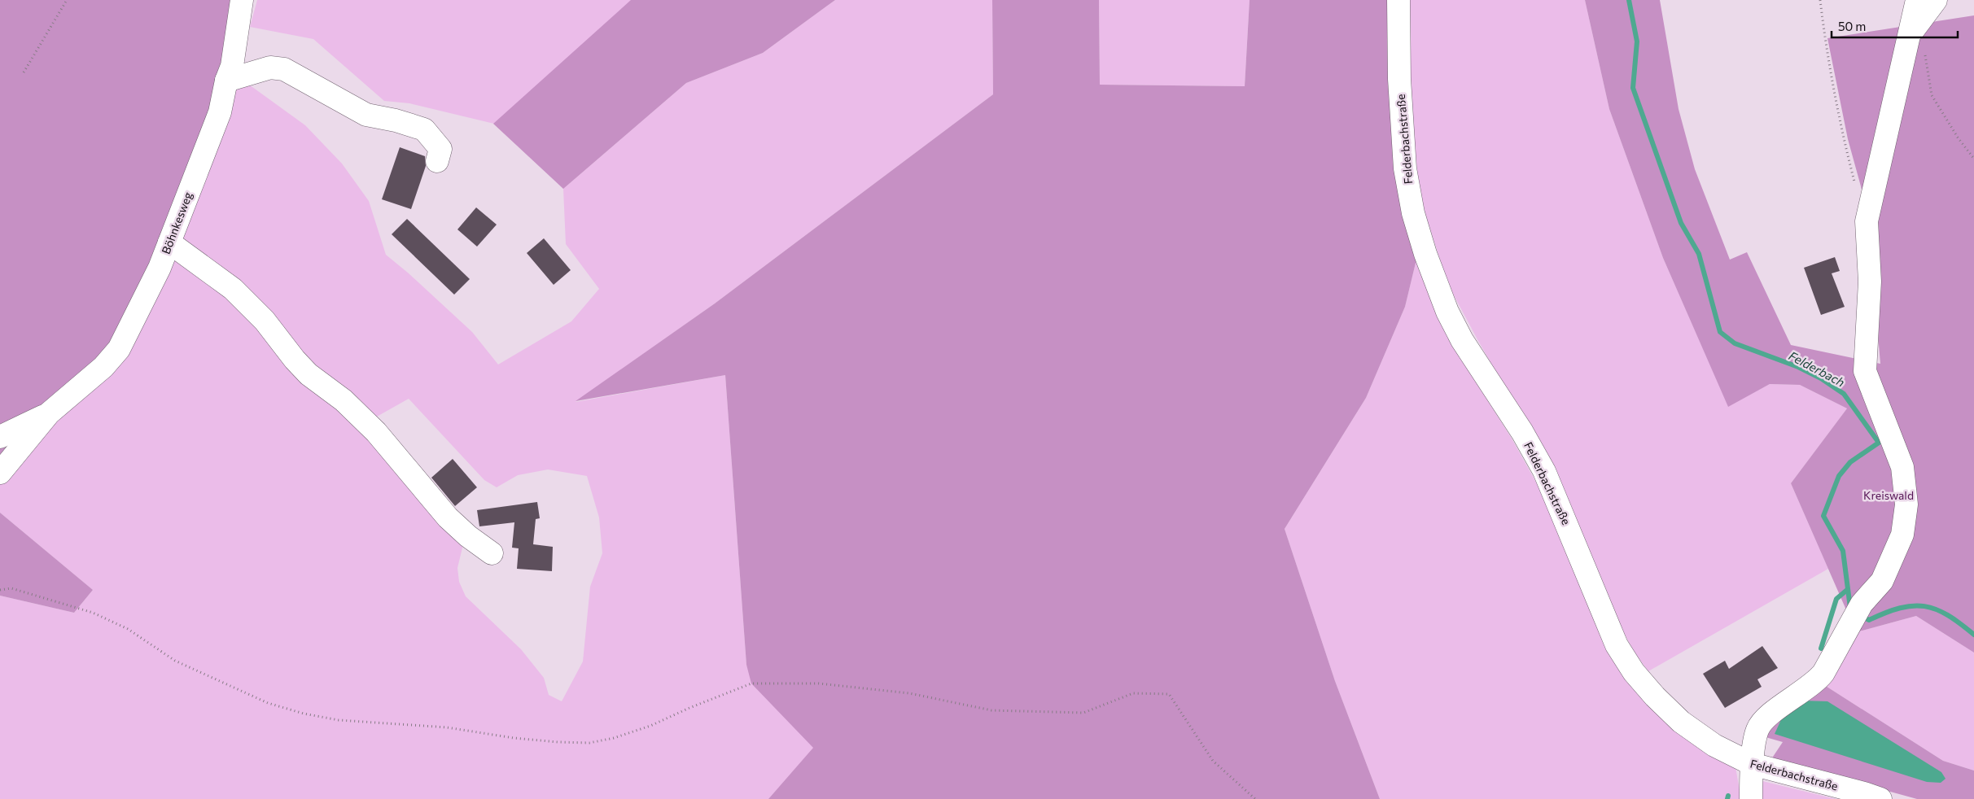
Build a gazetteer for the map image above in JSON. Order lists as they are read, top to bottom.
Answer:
{
  "streets": {
    "street": ["Felderbachstraße", "Böhnkesweg"]
  },
  "water": ["Felderbach"],
  "parks": ["Kreiswald"],
  "scale_bar": "50 m"
}
